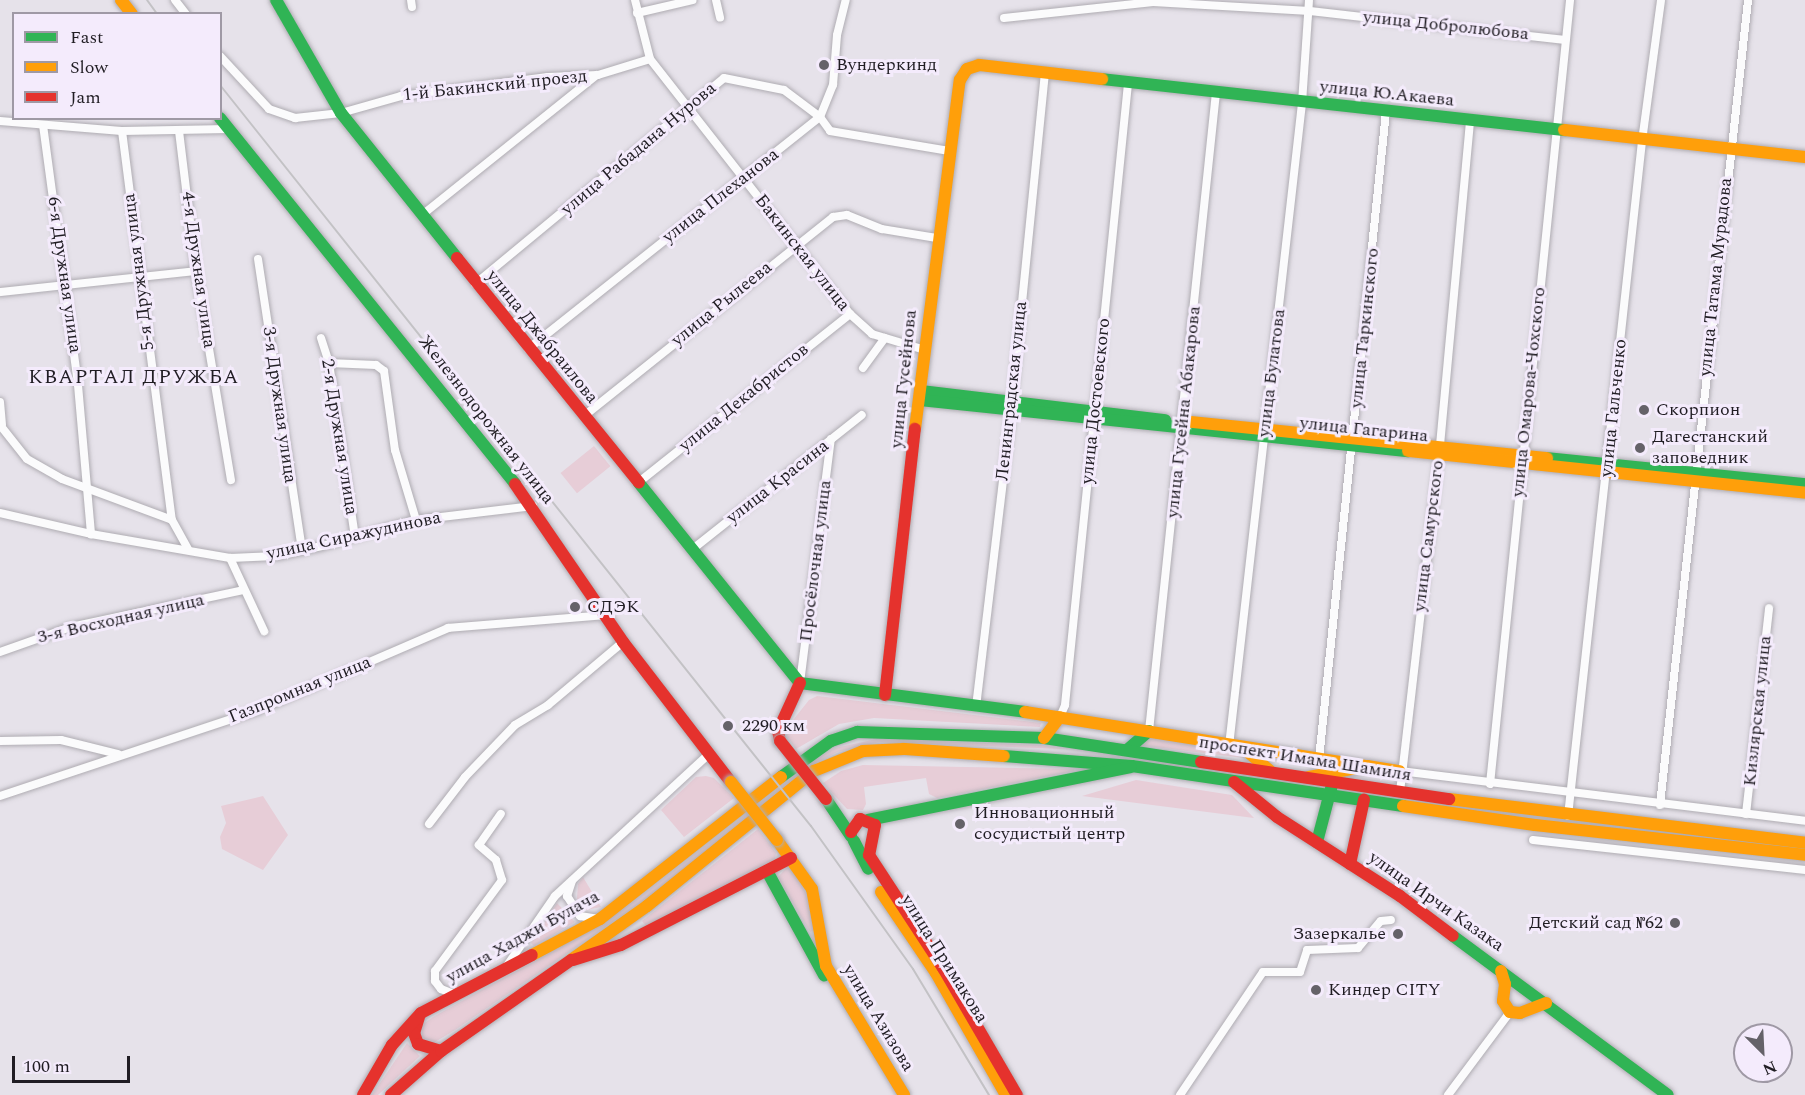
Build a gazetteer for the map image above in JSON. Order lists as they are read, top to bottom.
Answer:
{
  "streets": {
    "main road": [
      "улица Ю.Акаева",
      "улица Джабраилова",
      "улица Гусейнова",
      "Железнодорожная улица",
      "улица Гагарина",
      "проспект Имама Шамиля",
      "улица Ирчи Казака",
      "улица Хаджи Булача",
      "улица Примакова",
      "улица Азизова"
    ],
    "street": [
      "улица Добролюбова",
      "1-й Бакинский проезд",
      "улица Рабадана Нурова",
      "улица Плеханова",
      "Бакинская улица",
      "4-я Дружная улица",
      "5-я Дружная улица",
      "6-я Дружная улица",
      "улица Татама Мурадова",
      "улица Рылеева",
      "улица Таркинского",
      "улица Булатова",
      "Ленинградская улица",
      "улица Омарова-Чохского",
      "улица Декабристов",
      "улица Достоевского",
      "3-я Дружная улица",
      "улица Гальченко",
      "улица Гусейна Абакарова",
      "2-я Дружная улица",
      "улица Красина",
      "улица Сиражудинова",
      "улица Самурского",
      "Просёлочная улица",
      "3-я Восходная улица",
      "Газпромная улица",
      "Кизлярская улица"
    ]
  },
  "crossings": [
    ["улица Добролюбова", "улица Булатова"],
    ["улица Добролюбова", "улица Омарова-Чохского"],
    ["1-й Бакинский проезд", "Бакинская улица"],
    ["1-й Бакинский проезд", "улица Джабраилова"],
    ["улица Ю.Акаева", "улица Татама Мурадова"],
    ["улица Ю.Акаева", "улица Таркинского"],
    ["улица Ю.Акаева", "улица Булатова"],
    ["улица Ю.Акаева", "улица Гусейнова"],
    ["улица Ю.Акаева", "Ленинградская улица"],
    ["улица Ю.Акаева", "улица Омарова-Чохского"],
    ["улица Ю.Акаева", "улица Достоевского"],
    ["улица Ю.Акаева", "улица Гальченко"],
    ["улица Ю.Акаева", "улица Гусейна Абакарова"],
    ["улица Ю.Акаева", "улица Самурского"],
    ["улица Рабадана Нурова", "улица Плеханова"],
    ["улица Рабадана Нурова", "Бакинская улица"],
    ["улица Рабадана Нурова", "улица Джабраилова"],
    ["улица Рабадана Нурова", "улица Гусейнова"],
    ["улица Плеханова", "Бакинская улица"],
    ["улица Плеханова", "улица Джабраилова"],
    ["Бакинская улица", "улица Рылеева"],
    ["Бакинская улица", "улица Гусейнова"],
    ["Бакинская улица", "улица Декабристов"],
    ["6-я Дружная улица", "улица Сиражудинова"],
    ["улица Татама Мурадова", "улица Гагарина"],
    ["улица Рылеева", "улица Джабраилова"],
    ["улица Рылеева", "улица Гусейнова"],
    ["улица Таркинского", "улица Гагарина"],
    ["улица Таркинского", "проспект Имама Шамиля"],
    ["улица Джабраилова", "улица Декабристов"],
    ["улица Джабраилова", "улица Красина"],
    ["улица Джабраилова", "Просёлочная улица"],
    ["улица Джабраилова", "проспект Имама Шамиля"],
    ["улица Булатова", "улица Гагарина"],
    ["улица Булатова", "проспект Имама Шамиля"],
    ["улица Гусейнова", "улица Гагарина"],
    ["улица Гусейнова", "проспект Имама Шамиля"],
    ["Ленинградская улица", "улица Гагарина"],
    ["Ленинградская улица", "проспект Имама Шамиля"],
    ["улица Омарова-Чохского", "улица Гагарина"],
    ["улица Достоевского", "улица Гагарина"],
    ["улица Достоевского", "проспект Имама Шамиля"],
    ["3-я Дружная улица", "улица Сиражудинова"],
    ["улица Гальченко", "улица Гагарина"],
    ["улица Гальченко", "проспект Имама Шамиля"],
    ["улица Гусейна Абакарова", "улица Гагарина"],
    ["улица Гусейна Абакарова", "проспект Имама Шамиля"],
    ["Железнодорожная улица", "улица Сиражудинова"],
    ["Железнодорожная улица", "Газпромная улица"],
    ["Железнодорожная улица", "улица Азизова"],
    ["улица Гагарина", "улица Самурского"],
    ["2-я Дружная улица", "улица Сиражудинова"],
    ["улица Красина", "Просёлочная улица"],
    ["улица Самурского", "проспект Имама Шамиля"],
    ["Просёлочная улица", "проспект Имама Шамиля"],
    ["проспект Имама Шамиля", "улица Ирчи Казака"],
    ["проспект Имама Шамиля", "улица Хаджи Булача"],
    ["проспект Имама Шамиля", "улица Примакова"]
  ],
  "districts": ["КВАРТАЛ ДРУЖБА"],
  "places": [
    "Вундеркинд",
    "Скорпион",
    "Дагестанский заповедник",
    "СДЭК",
    "2290 км",
    "Инновационный сосудистый центр",
    "Детский сад №62",
    "Зазеркалье",
    "Киндер CITY"
  ],
  "legend": ["Fast", "Slow", "Jam"],
  "scale_bar": "100 m",
  "north": "bottom right"
}
